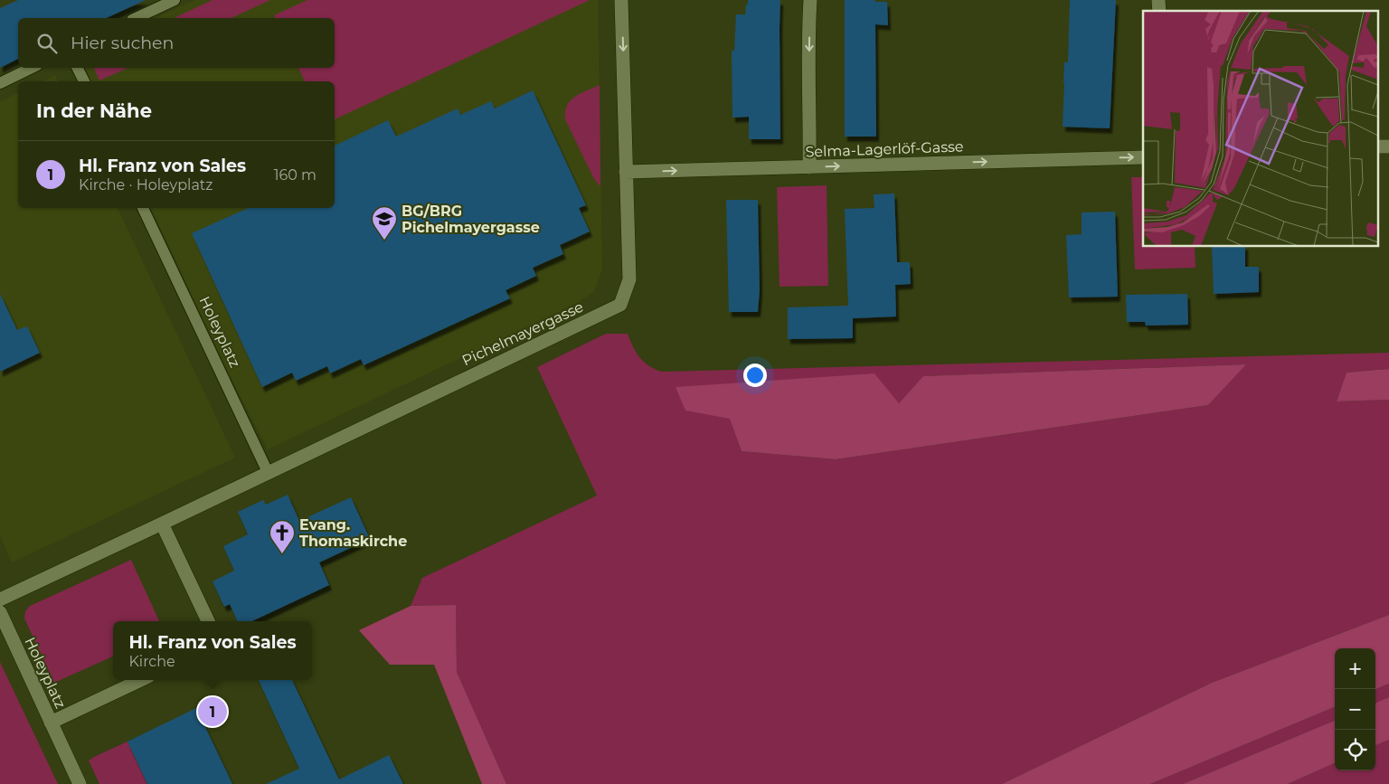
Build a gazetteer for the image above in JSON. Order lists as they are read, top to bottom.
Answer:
{
  "streets": {
    "street": ["Selma-Lagerlöf-Gasse", "Holeyplatz", "Pichelmayergasse"]
  },
  "crossings": [
    ["Selma-Lagerlöf-Gasse", "Pichelmayergasse"],
    ["Holeyplatz", "Pichelmayergasse"]
  ],
  "one_way": ["Selma-Lagerlöf-Gasse"],
  "places": {
    "school or university": ["BG/BRG Pichelmayergasse"],
    "church": ["Evang. Thomaskirche"]
  },
  "page": {
    "search": "Hier suchen",
    "heading": "In der Nähe",
    "list": [
      {
        "mark": "1",
        "name": "Hl. Franz von Sales",
        "note": "Kirche · Holeyplatz",
        "value": "160 m"
      }
    ],
    "popup": ["Hl. Franz von Sales", "Kirche"],
    "map_buttons": ["+", "−"],
    "pins": "1"
  }
}
